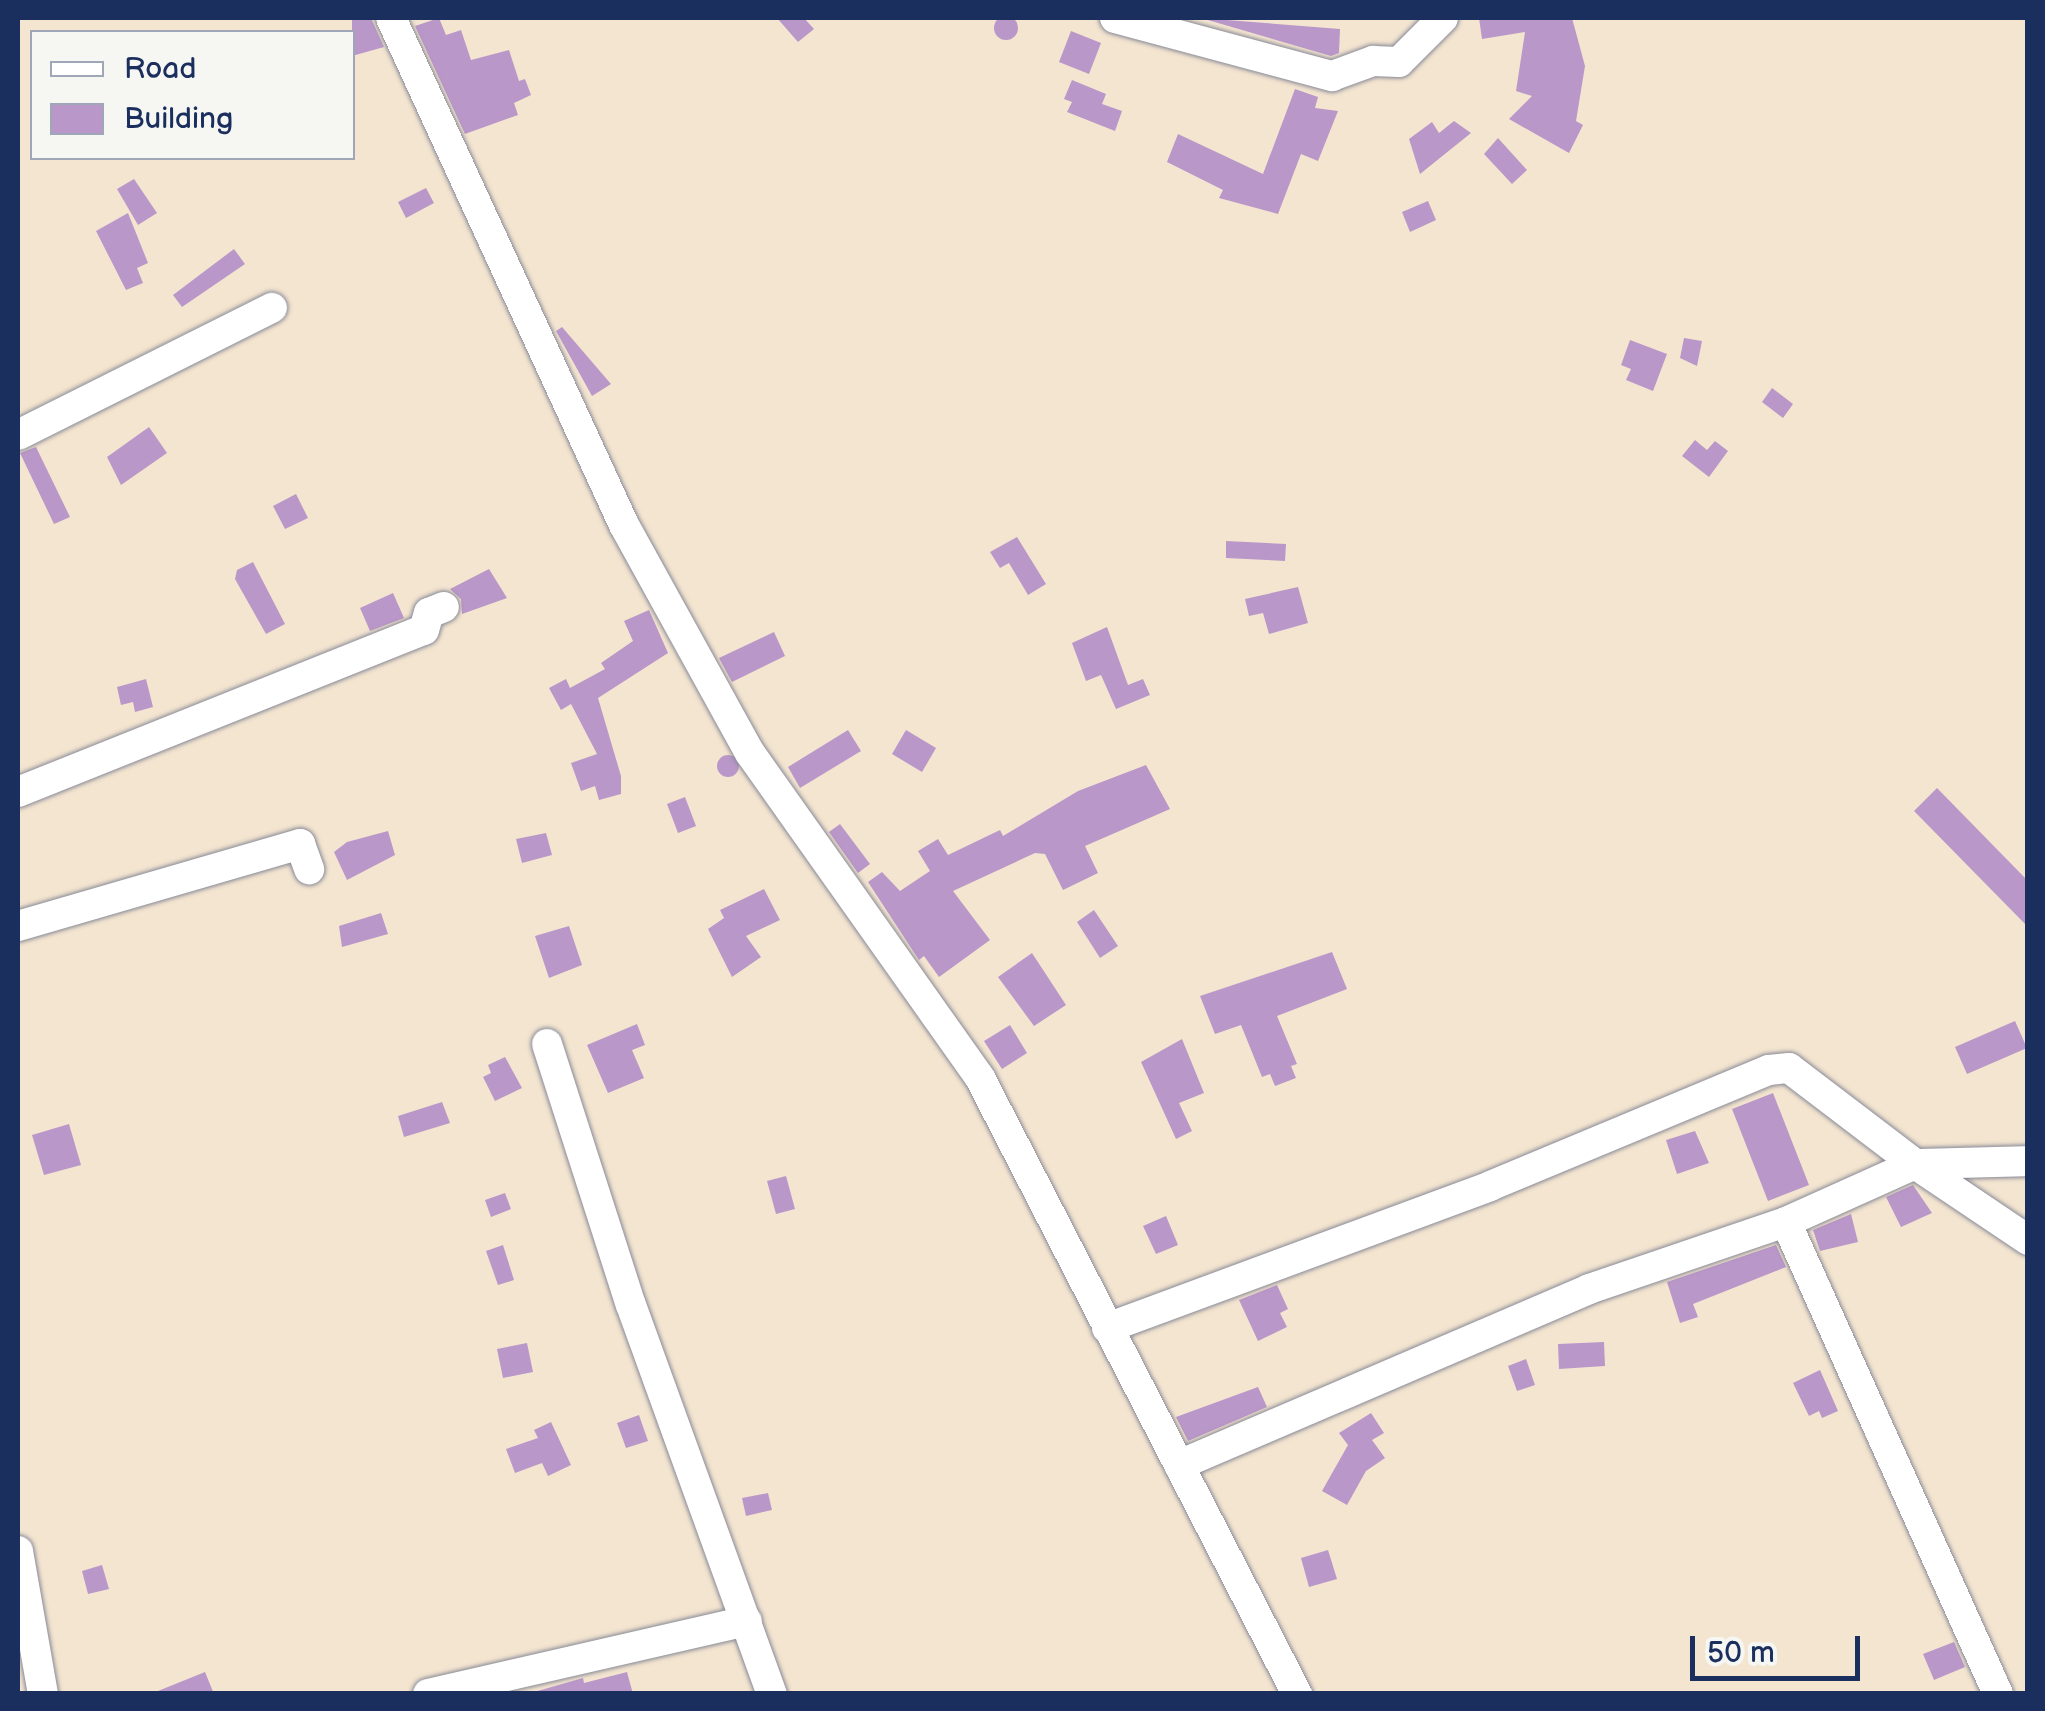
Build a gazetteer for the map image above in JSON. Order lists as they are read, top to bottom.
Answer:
{
  "legend": ["Road", "Building"],
  "scale_bar": "50 m"
}
